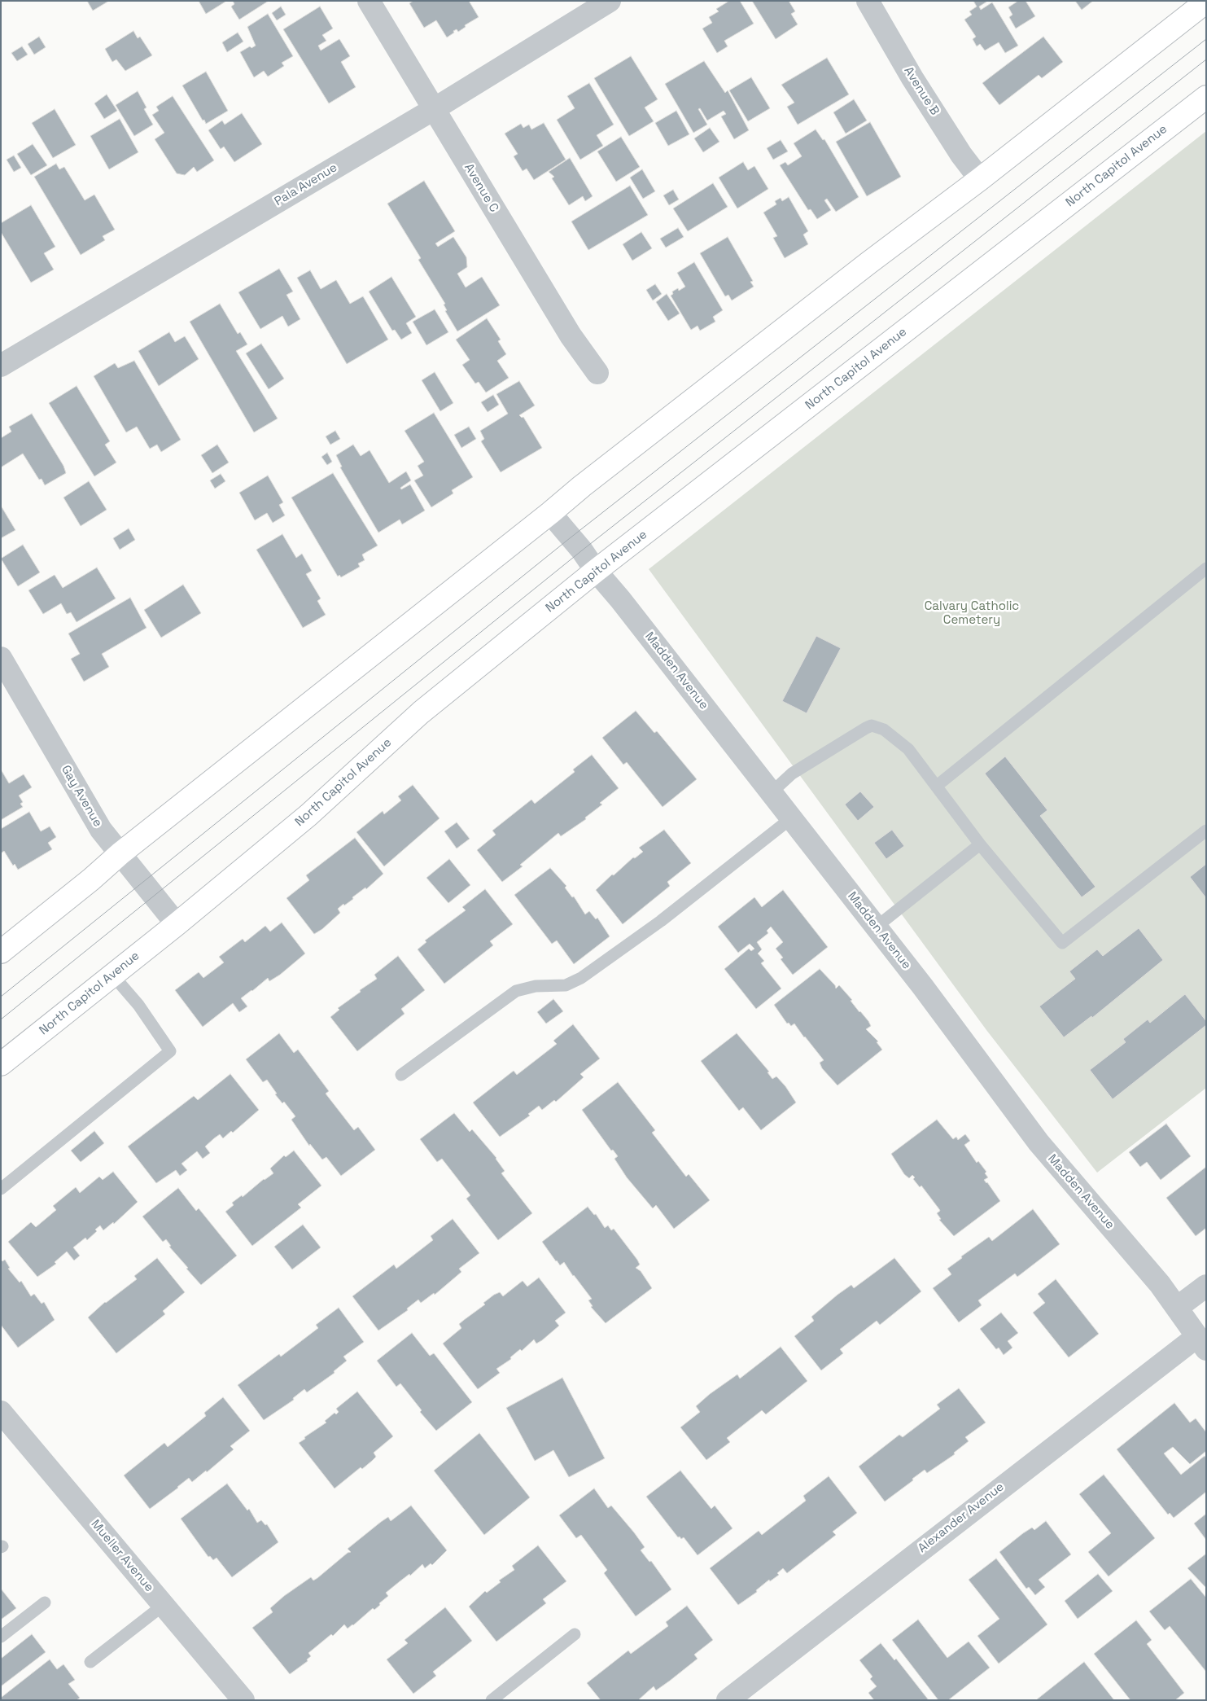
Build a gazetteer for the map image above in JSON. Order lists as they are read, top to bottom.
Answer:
{
  "streets": {
    "main road": ["North Capitol Avenue"],
    "street": [
      "Avenue B",
      "Pala Avenue",
      "Avenue C",
      "Madden Avenue",
      "Gay Avenue",
      "Alexander Avenue",
      "Mueller Avenue"
    ]
  },
  "crossings": [
    ["North Capitol Avenue", "Madden Avenue"],
    ["North Capitol Avenue", "Gay Avenue"],
    ["Pala Avenue", "Avenue C"],
    ["Madden Avenue", "Alexander Avenue"]
  ],
  "parks": ["Calvary Catholic Cemetery"]
}
